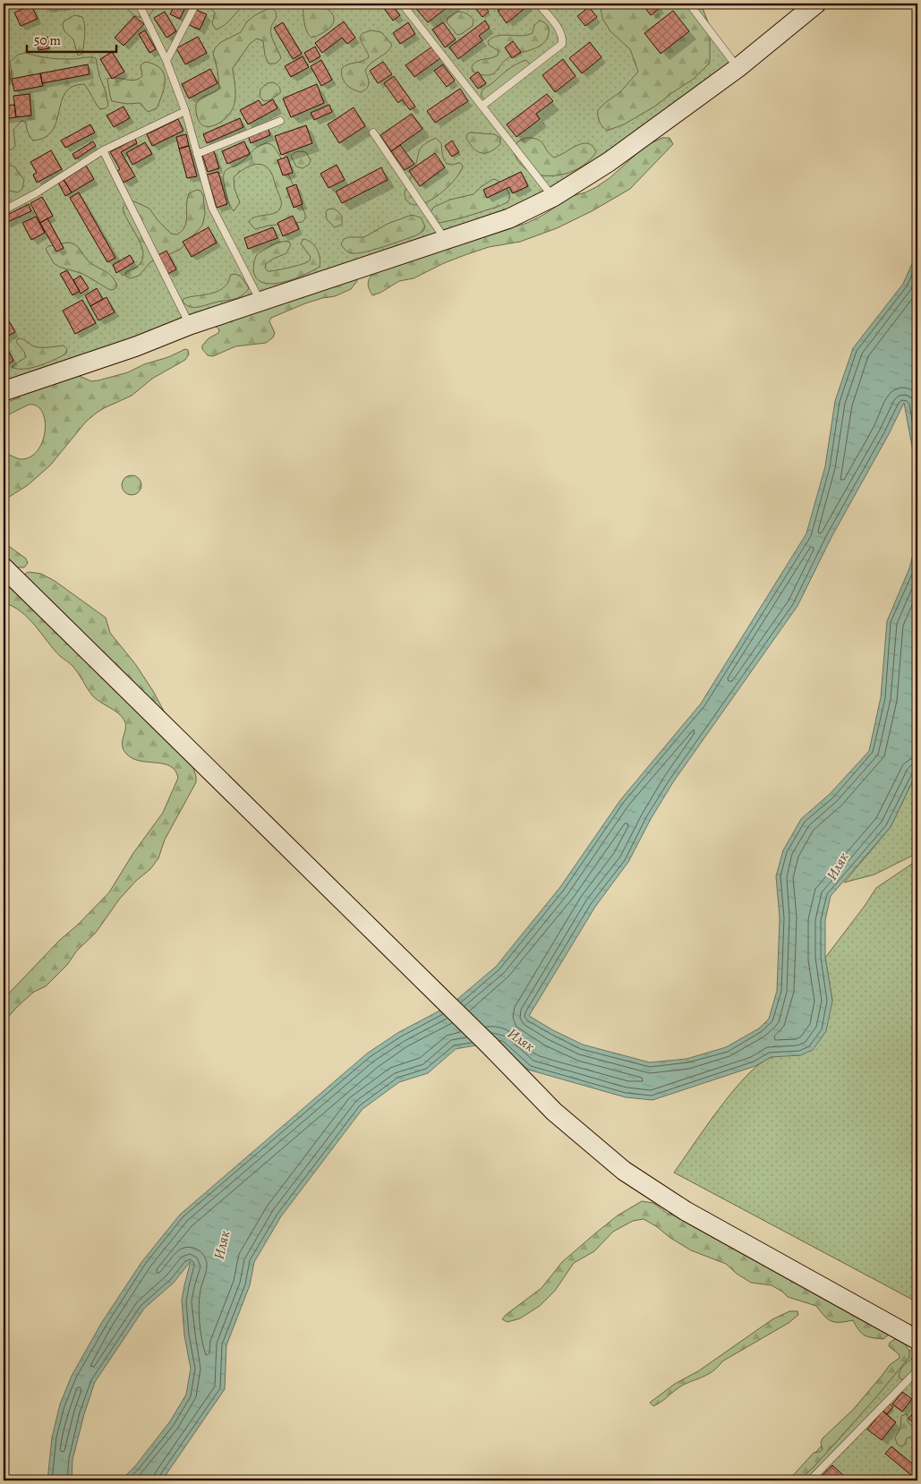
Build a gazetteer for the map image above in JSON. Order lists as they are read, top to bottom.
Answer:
{
  "water": ["Иляк"],
  "scale_bar": "50 m"
}
